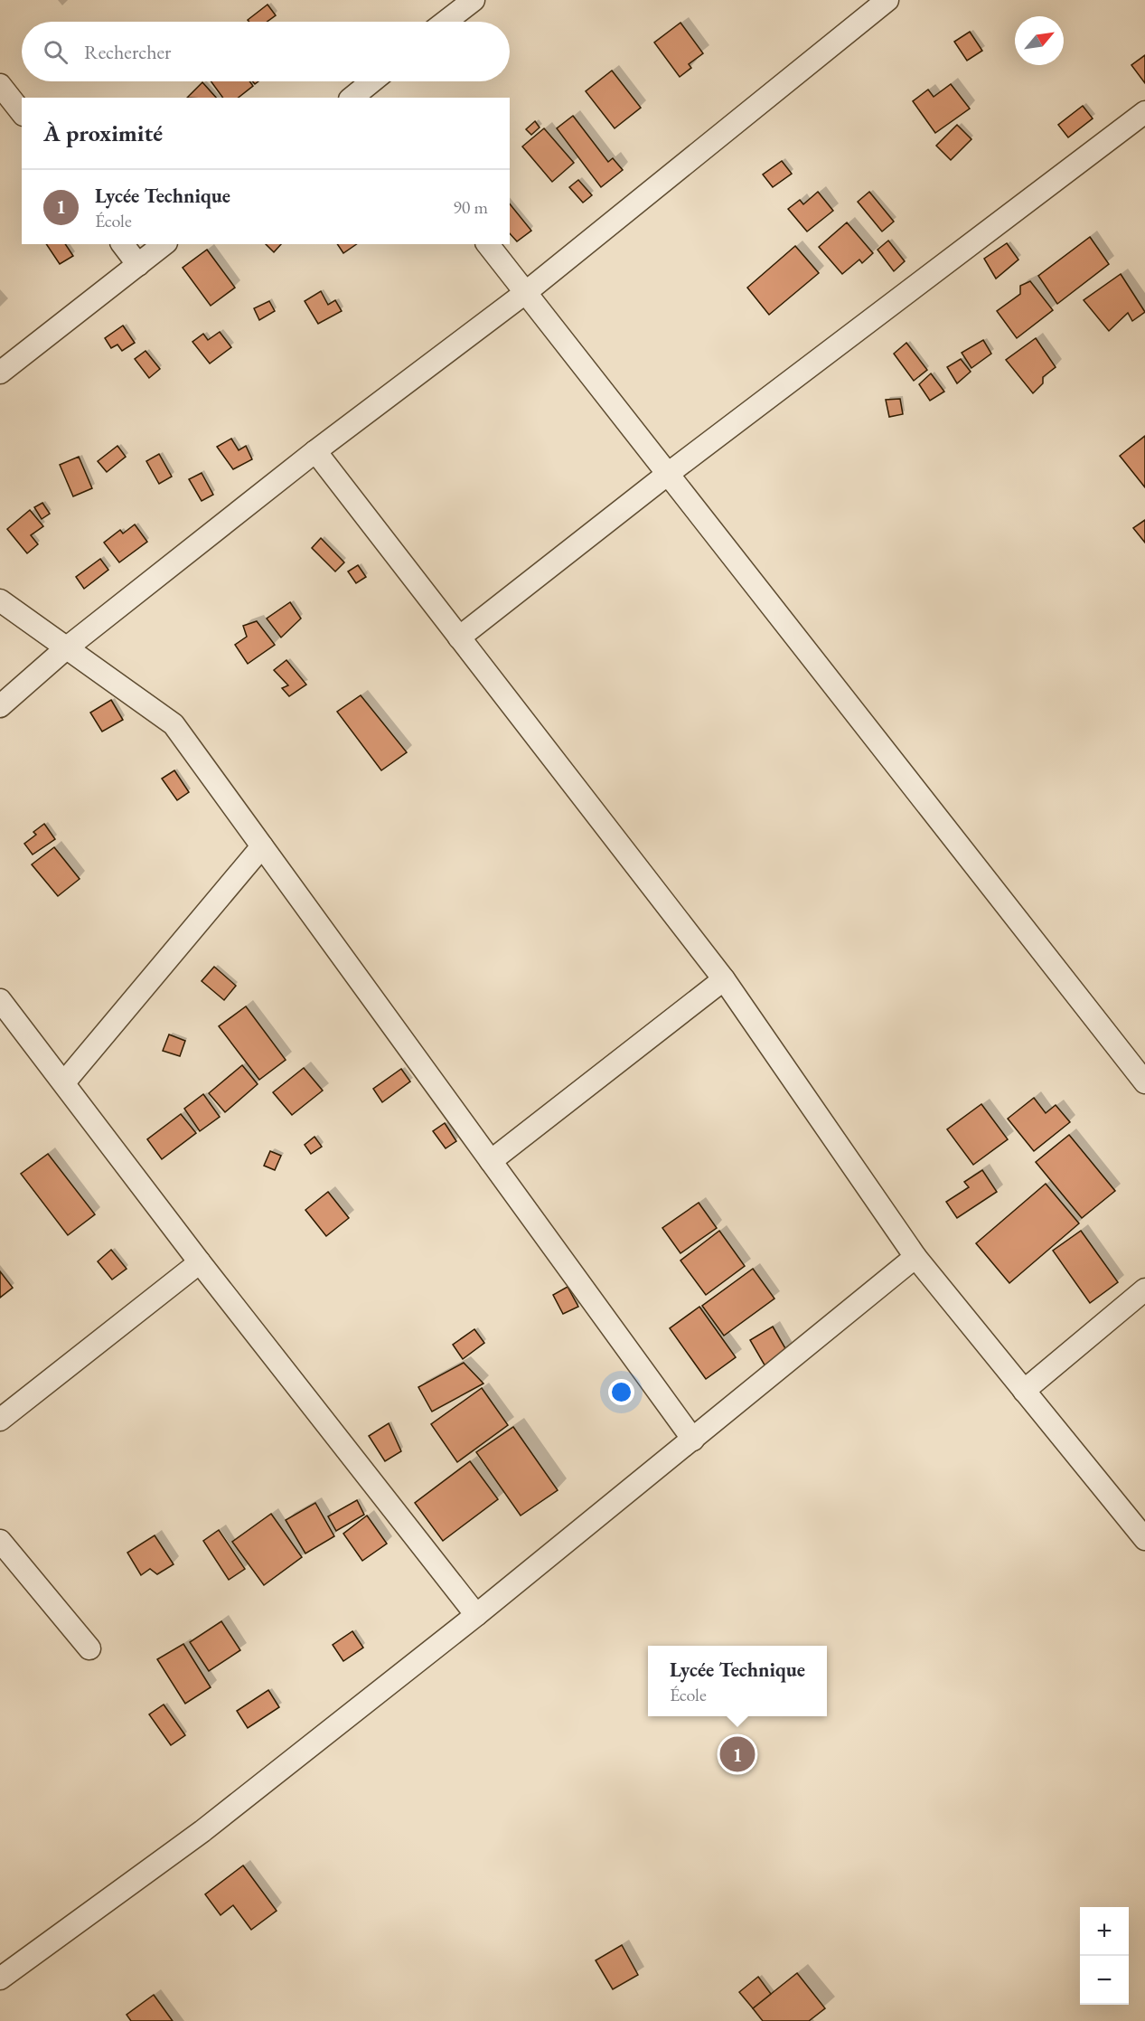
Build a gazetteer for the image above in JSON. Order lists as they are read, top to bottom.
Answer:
{
  "north": "top right",
  "page": {
    "search": "Rechercher",
    "heading": "À proximité",
    "list": [
      {
        "mark": "1",
        "name": "Lycée Technique",
        "note": "École",
        "value": "90 m"
      }
    ],
    "popup": ["Lycée Technique", "École"],
    "pins": "1",
    "map_buttons": ["+", "−"]
  }
}
